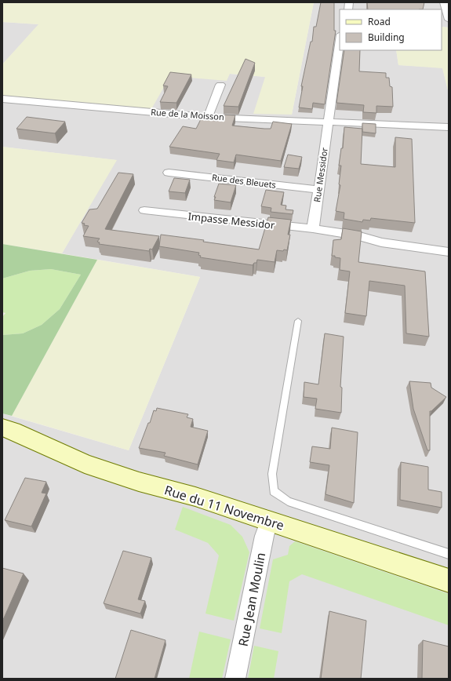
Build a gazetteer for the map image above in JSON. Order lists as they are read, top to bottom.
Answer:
{
  "streets": {
    "street": [
      "Rue de la Moisson",
      "Rue Messidor",
      "Rue des Bleuets",
      "Impasse Messidor",
      "Rue du 11 Novembre",
      "Rue Jean Moulin"
    ]
  },
  "crossings": [
    ["Rue de la Moisson", "Rue Messidor"],
    ["Rue Messidor", "Rue des Bleuets"],
    ["Rue Messidor", "Impasse Messidor"],
    ["Rue du 11 Novembre", "Rue Jean Moulin"]
  ],
  "legend": ["Road", "Building"]
}
